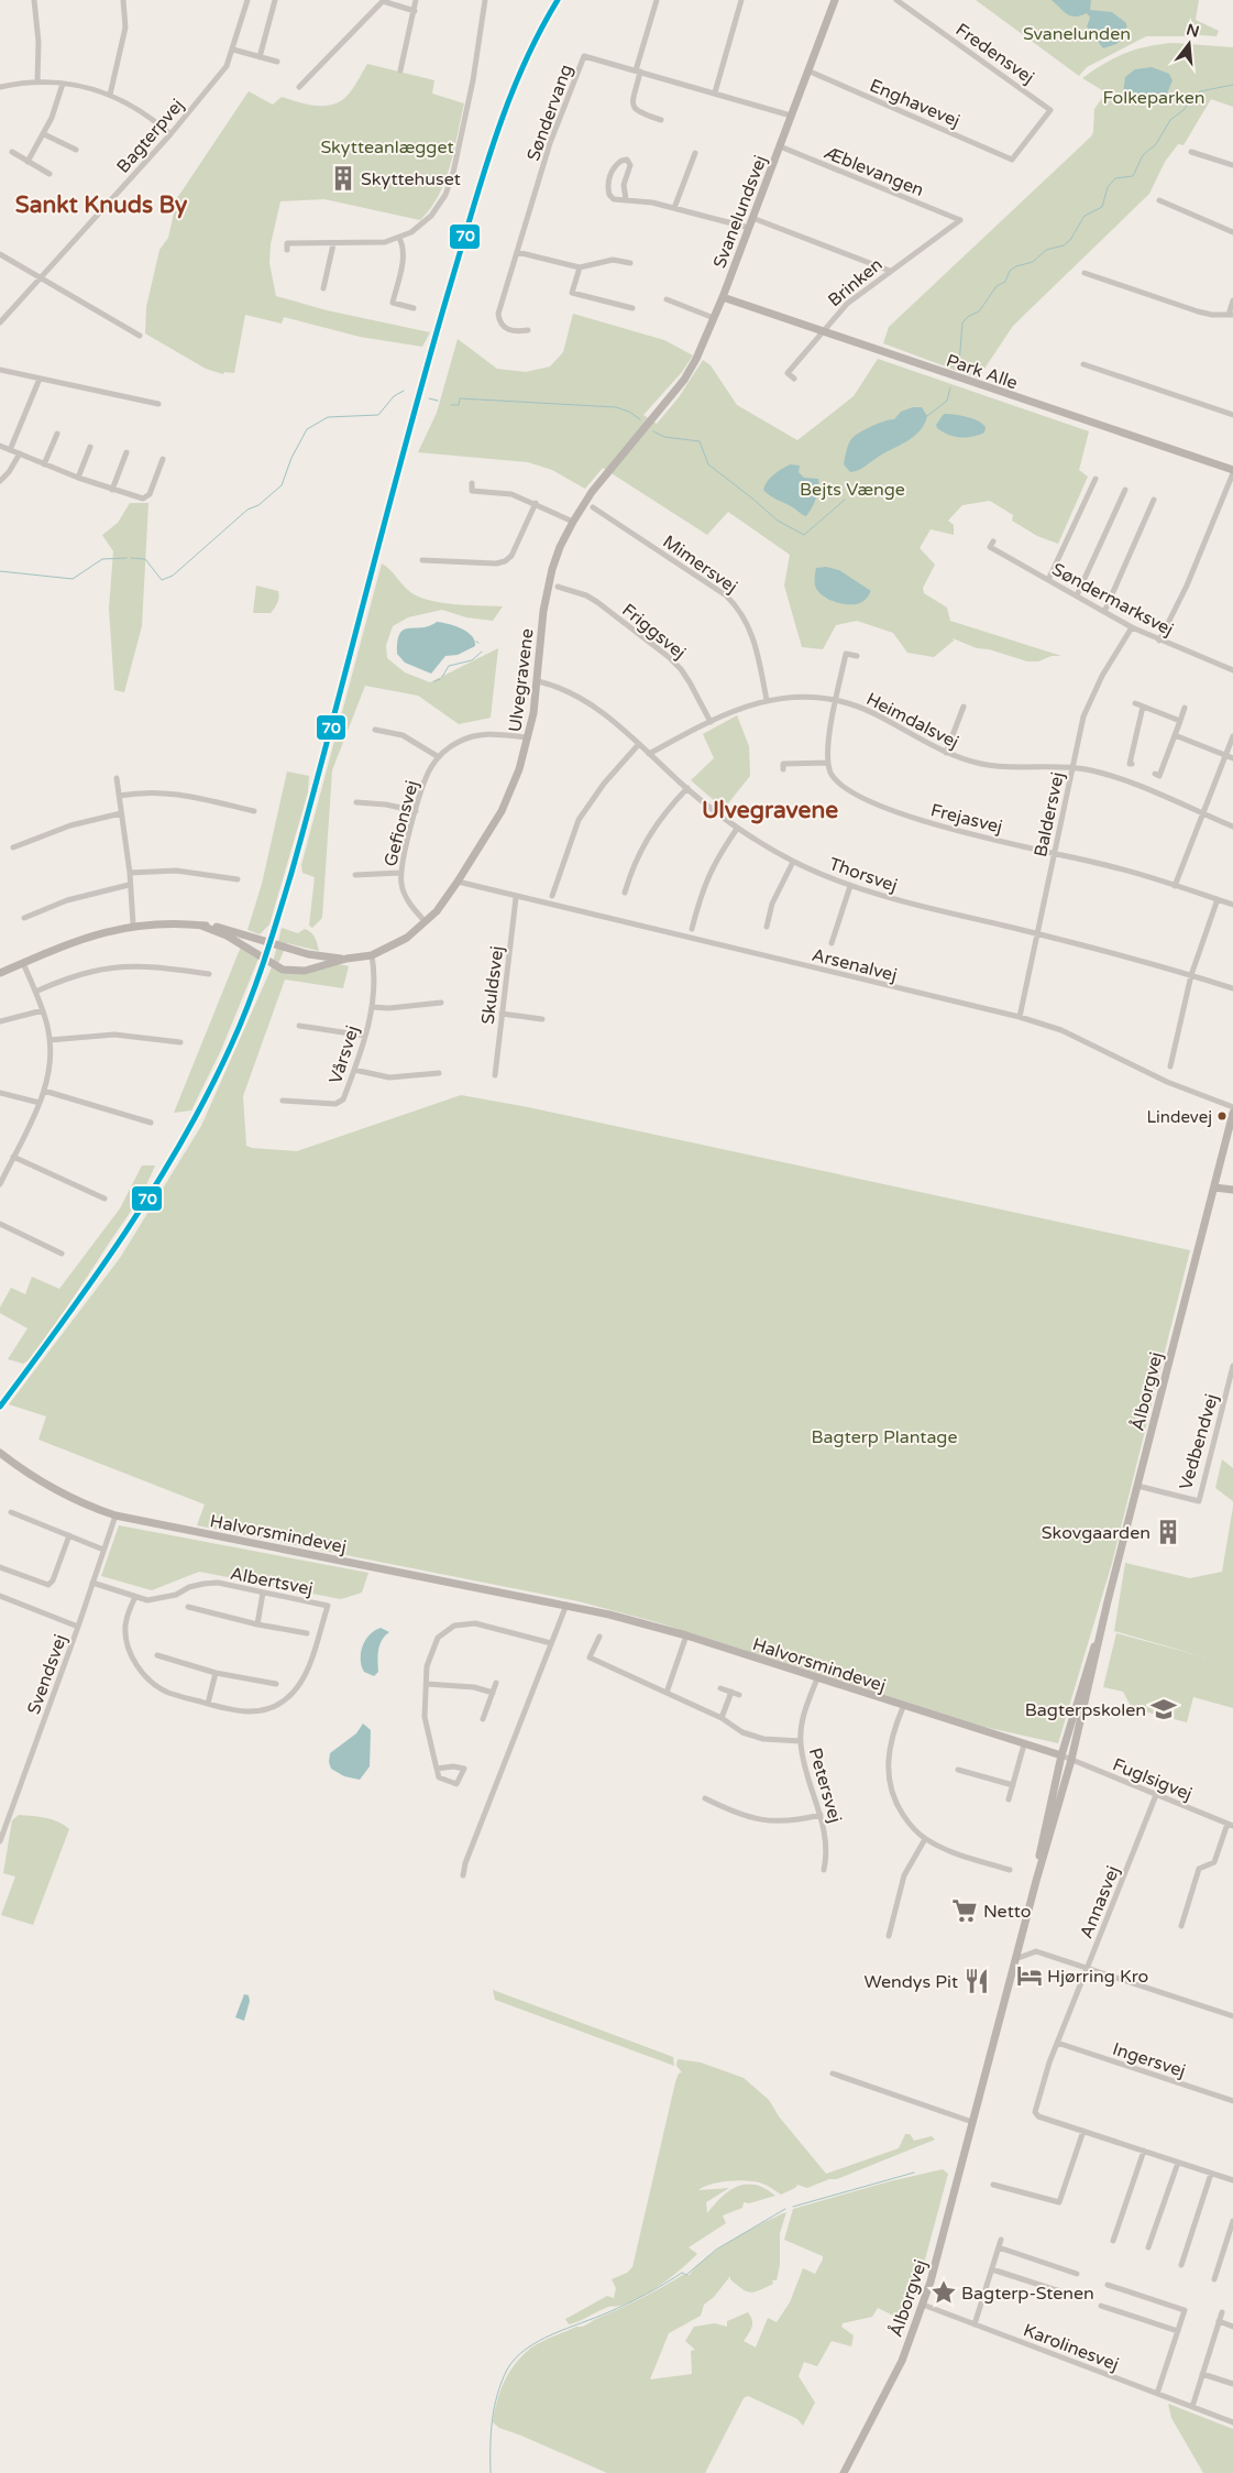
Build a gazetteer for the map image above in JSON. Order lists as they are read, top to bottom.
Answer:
{
  "streets": {
    "street": [
      "Fredensvej",
      "Enghavevej",
      "Søndervang",
      "Bagterpvej",
      "Æblevangen",
      "Svanelundsvej",
      "Brinken",
      "Park Alle",
      "Mimersvej",
      "Søndermarksvej",
      "Friggsvej",
      "Ulvegravene",
      "Heimdalsvej",
      "Baldersvej",
      "Frejasvej",
      "Gefionsvej",
      "Thorsvej",
      "Arsenalvej",
      "Skuldsvej",
      "Vårsvej",
      "Ålborgvej",
      "Vedbendvej",
      "Halvorsmindevej",
      "Albertsvej",
      "Svendsvej",
      "Fuglsigvej",
      "Petersvej",
      "Annasvej",
      "Ingersvej",
      "Karolinesvej"
    ]
  },
  "crossings": [
    ["Fredensvej", "Enghavevej"],
    ["Enghavevej", "Svanelundsvej"],
    ["Søndervang", "Svanelundsvej"],
    ["Æblevangen", "Svanelundsvej"],
    ["Æblevangen", "Brinken"],
    ["Svanelundsvej", "Park Alle"],
    ["Svanelundsvej", "Ulvegravene"],
    ["Brinken", "Park Alle"],
    ["Mimersvej", "Heimdalsvej"],
    ["Søndermarksvej", "Baldersvej"],
    ["Friggsvej", "Heimdalsvej"],
    ["Ulvegravene", "Gefionsvej"],
    ["Ulvegravene", "Thorsvej"],
    ["Ulvegravene", "Arsenalvej"],
    ["Ulvegravene", "Vårsvej"],
    ["Heimdalsvej", "Baldersvej"],
    ["Heimdalsvej", "Thorsvej"],
    ["Baldersvej", "Frejasvej"],
    ["Baldersvej", "Thorsvej"],
    ["Baldersvej", "Arsenalvej"],
    ["Arsenalvej", "Skuldsvej"],
    ["Ålborgvej", "Vedbendvej"],
    ["Ålborgvej", "Halvorsmindevej"],
    ["Ålborgvej", "Fuglsigvej"],
    ["Ålborgvej", "Karolinesvej"],
    ["Halvorsmindevej", "Svendsvej"],
    ["Halvorsmindevej", "Fuglsigvej"],
    ["Halvorsmindevej", "Petersvej"],
    ["Albertsvej", "Svendsvej"],
    ["Fuglsigvej", "Annasvej"],
    ["Annasvej", "Ingersvej"]
  ],
  "districts": ["Sankt Knuds By", "Ulvegravene"],
  "parks": [
    "Svanelunden",
    "Folkeparken",
    "Skytteanlægget",
    "Bejts Vænge",
    "Bagterp Plantage"
  ],
  "places": {
    "building": ["Skyttehuset", "Skovgaarden"],
    "other": ["Lindevej"],
    "school or university": ["Bagterpskolen"],
    "supermarket": ["Netto"],
    "hotel": ["Hjørring Kro"],
    "restaurant": ["Wendys Pit"],
    "place": ["Bagterp-Stenen"]
  },
  "lines": ["transit line 70"],
  "north": "top"
}
